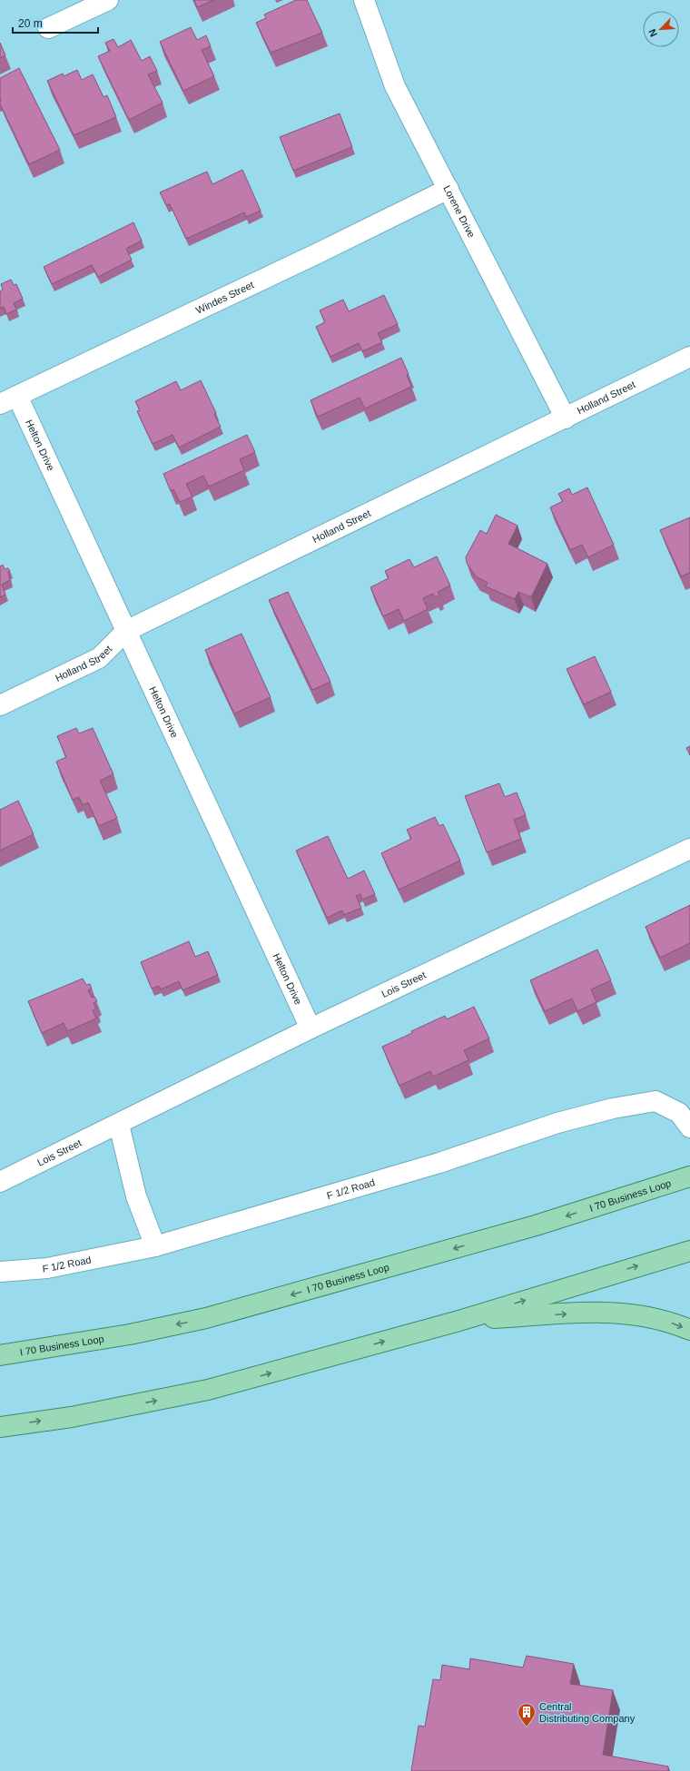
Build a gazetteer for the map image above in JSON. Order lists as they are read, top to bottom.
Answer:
{
  "streets": {
    "main road": ["I 70 Business Loop"],
    "street": [
      "Lorene Drive",
      "Windes Street",
      "Holland Street",
      "Helton Drive",
      "Lois Street",
      "F 1/2 Road"
    ]
  },
  "crossings": [
    ["Lorene Drive", "Windes Street"],
    ["Lorene Drive", "Holland Street"],
    ["Windes Street", "Helton Drive"],
    ["Holland Street", "Helton Drive"],
    ["Helton Drive", "Lois Street"]
  ],
  "places": {
    "building": ["Central Distributing Company"]
  },
  "scale_bar": "20 m",
  "north": "bottom left"
}
